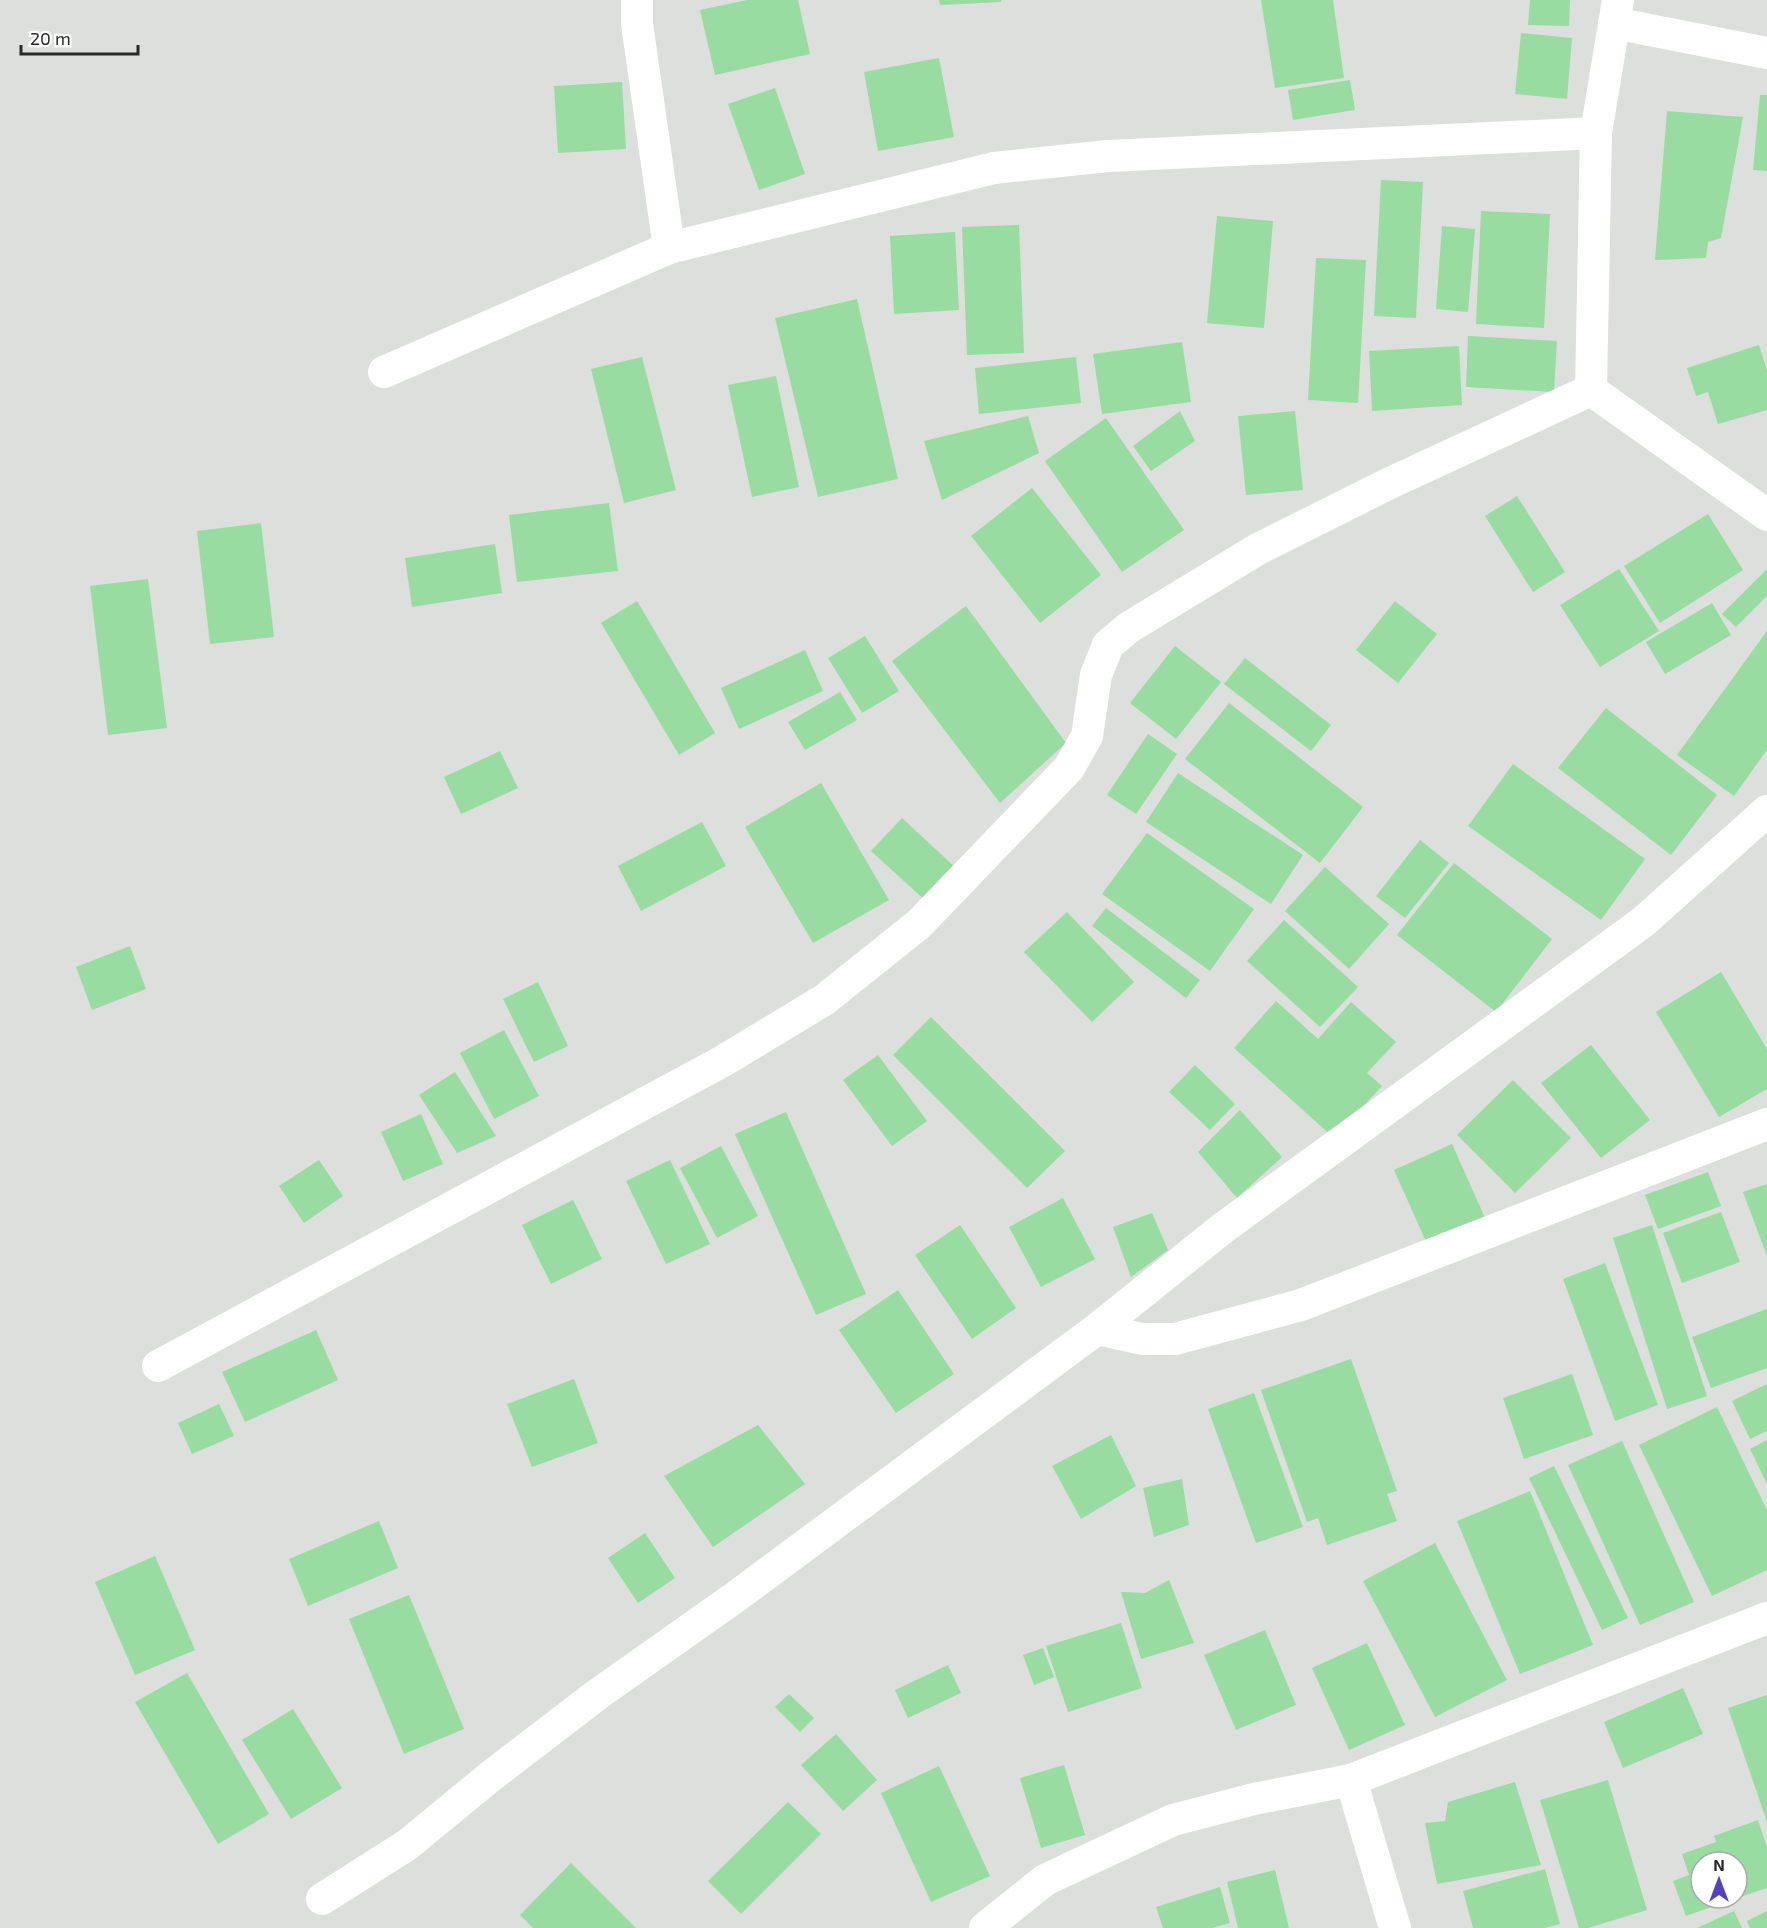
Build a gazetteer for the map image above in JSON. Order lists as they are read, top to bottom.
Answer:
{
  "scale_bar": "20 m",
  "north": "top"
}
